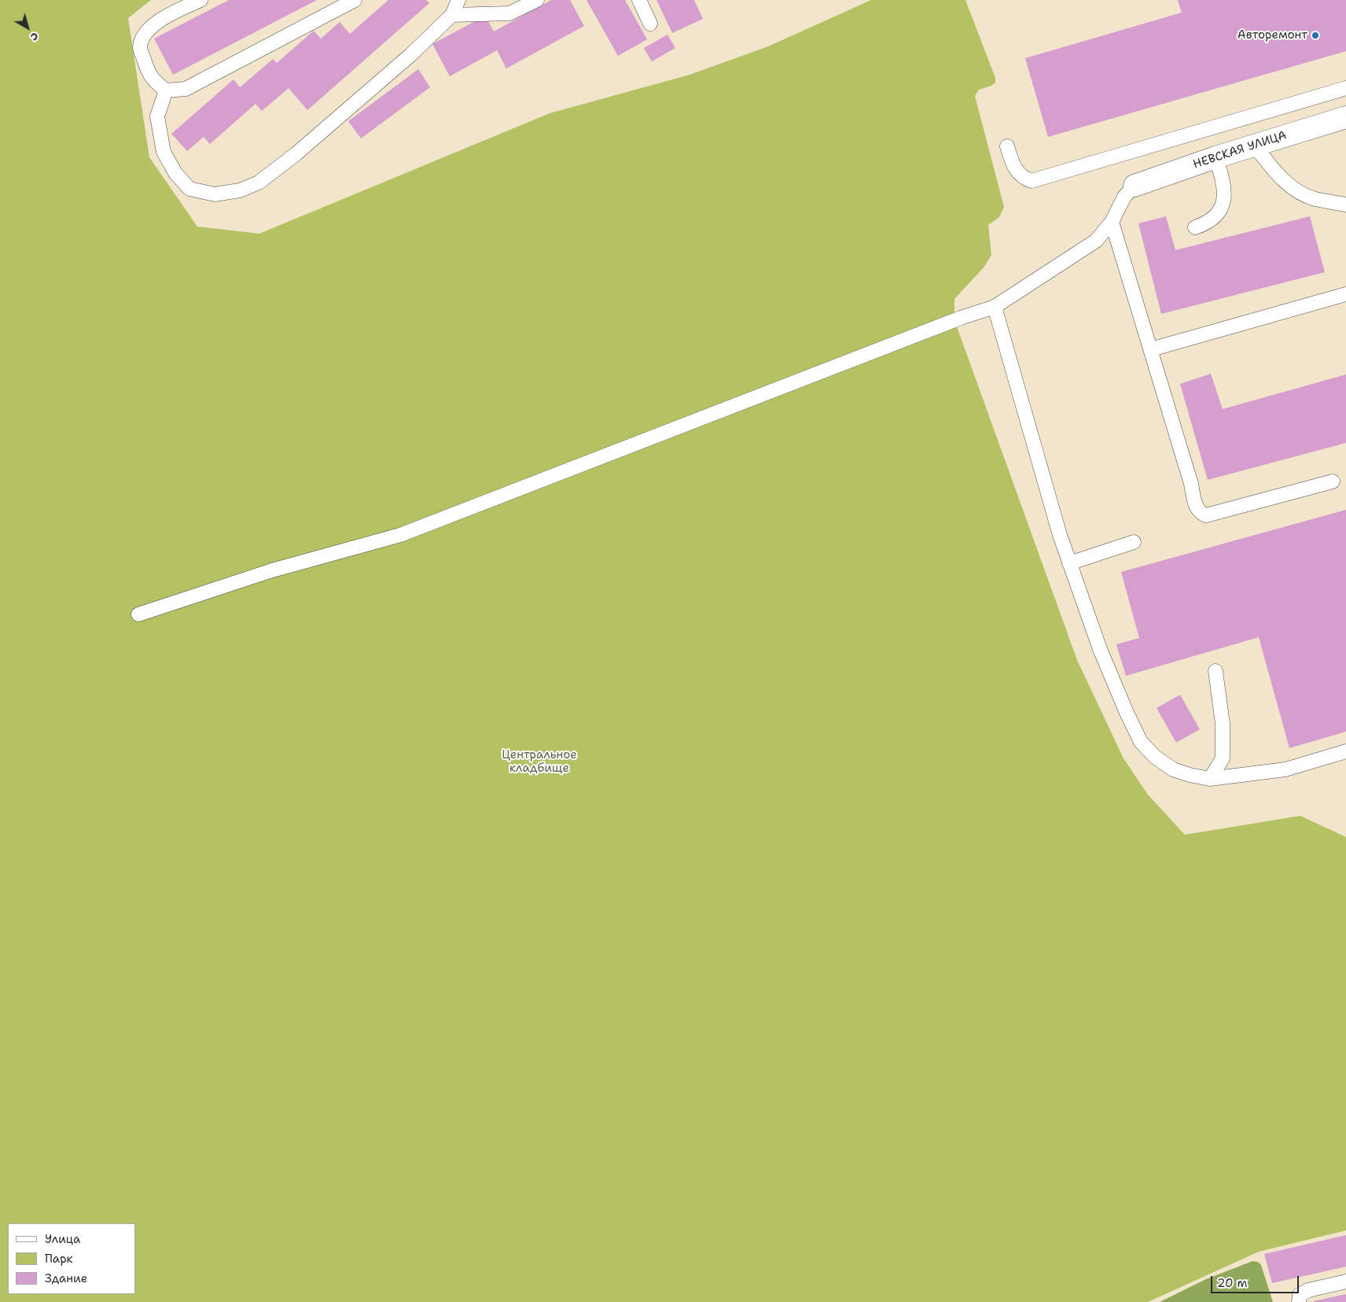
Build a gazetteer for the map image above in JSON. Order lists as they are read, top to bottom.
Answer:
{
  "streets": {
    "street": ["НЕВСКАЯ УЛИЦА"]
  },
  "parks": ["Центральное кладбище"],
  "places": ["Авторемонт"],
  "legend": ["Улица", "Парк", "Здание"],
  "scale_bar": "20 m",
  "north": "bottom right"
}
